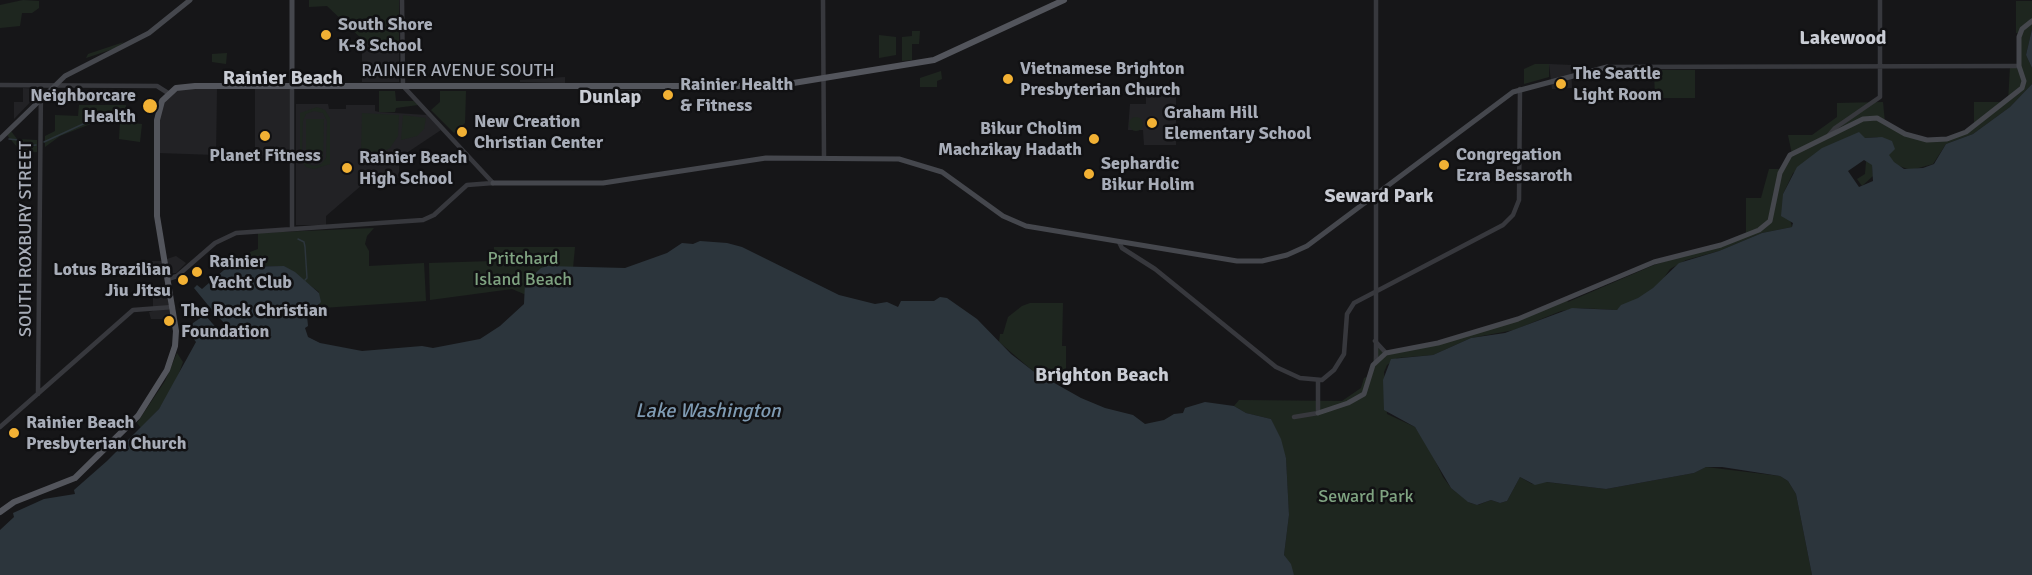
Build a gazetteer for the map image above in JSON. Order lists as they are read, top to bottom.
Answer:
{
  "streets": {
    "main road": ["RAINIER AVENUE SOUTH"],
    "street": ["SOUTH ROXBURY STREET"]
  },
  "districts": [
    "Lakewood",
    "Rainier Beach",
    "Dunlap",
    "Seward Park",
    "Brighton Beach"
  ],
  "water": ["Lake Washington"],
  "parks": ["Pritchard Island Beach", "Seward Park"],
  "places": [
    "South Shore K-8 School",
    "Vietnamese Brighton Presbyterian Church",
    "The Seattle Light Room",
    "Rainier Health & Fitness",
    "Neighborcare Health",
    "Graham Hill Elementary School",
    "New Creation Christian Center",
    "Planet Fitness",
    "Bikur Cholim Machzikay Hadath",
    "Congregation Ezra Bessaroth",
    "Rainier Beach High School",
    "Sephardic Bikur Holim",
    "Rainier Yacht Club",
    "Lotus Brazilian Jiu Jitsu",
    "The Rock Christian Foundation",
    "Rainier Beach Presbyterian Church"
  ]
}
